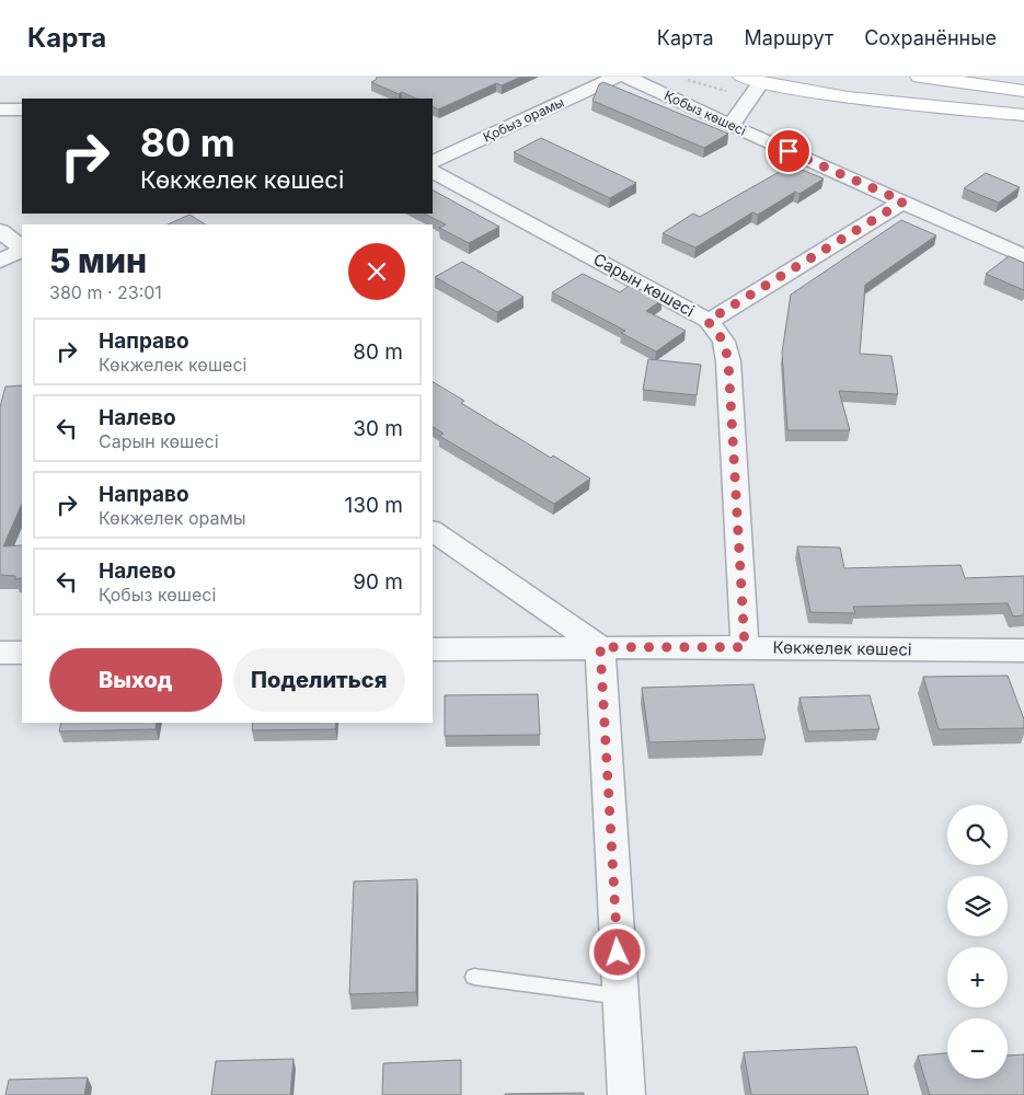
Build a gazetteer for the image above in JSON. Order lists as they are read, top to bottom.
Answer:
{
  "streets": {
    "street": [
      "Қобыз көшесі",
      "Қобыз орамы",
      "Сарын көшесі",
      "Көкжелек көшесі"
    ]
  },
  "crossings": [
    ["Сарын көшесі", "Көкжелек көшесі"]
  ],
  "page": {
    "header": "Карта",
    "nav": ["Карта", "Маршрут", "Сохранённые"],
    "turn": ["80 m", "Көкжелек көшесі"],
    "heading": ["5 мин", "380 m · 23:01"],
    "list": [
      {
        "name": "Направо",
        "note": "Көкжелек көшесі",
        "value": "80 m"
      },
      {
        "name": "Налево",
        "note": "Сарын көшесі",
        "value": "30 m"
      },
      {
        "name": "Направо",
        "note": "Көкжелек орамы",
        "value": "130 m"
      },
      {
        "name": "Налево",
        "note": "Қобыз көшесі",
        "value": "90 m"
      }
    ],
    "buttons": ["Выход", "Поделиться"],
    "map_buttons": ["+", "−"]
  }
}
